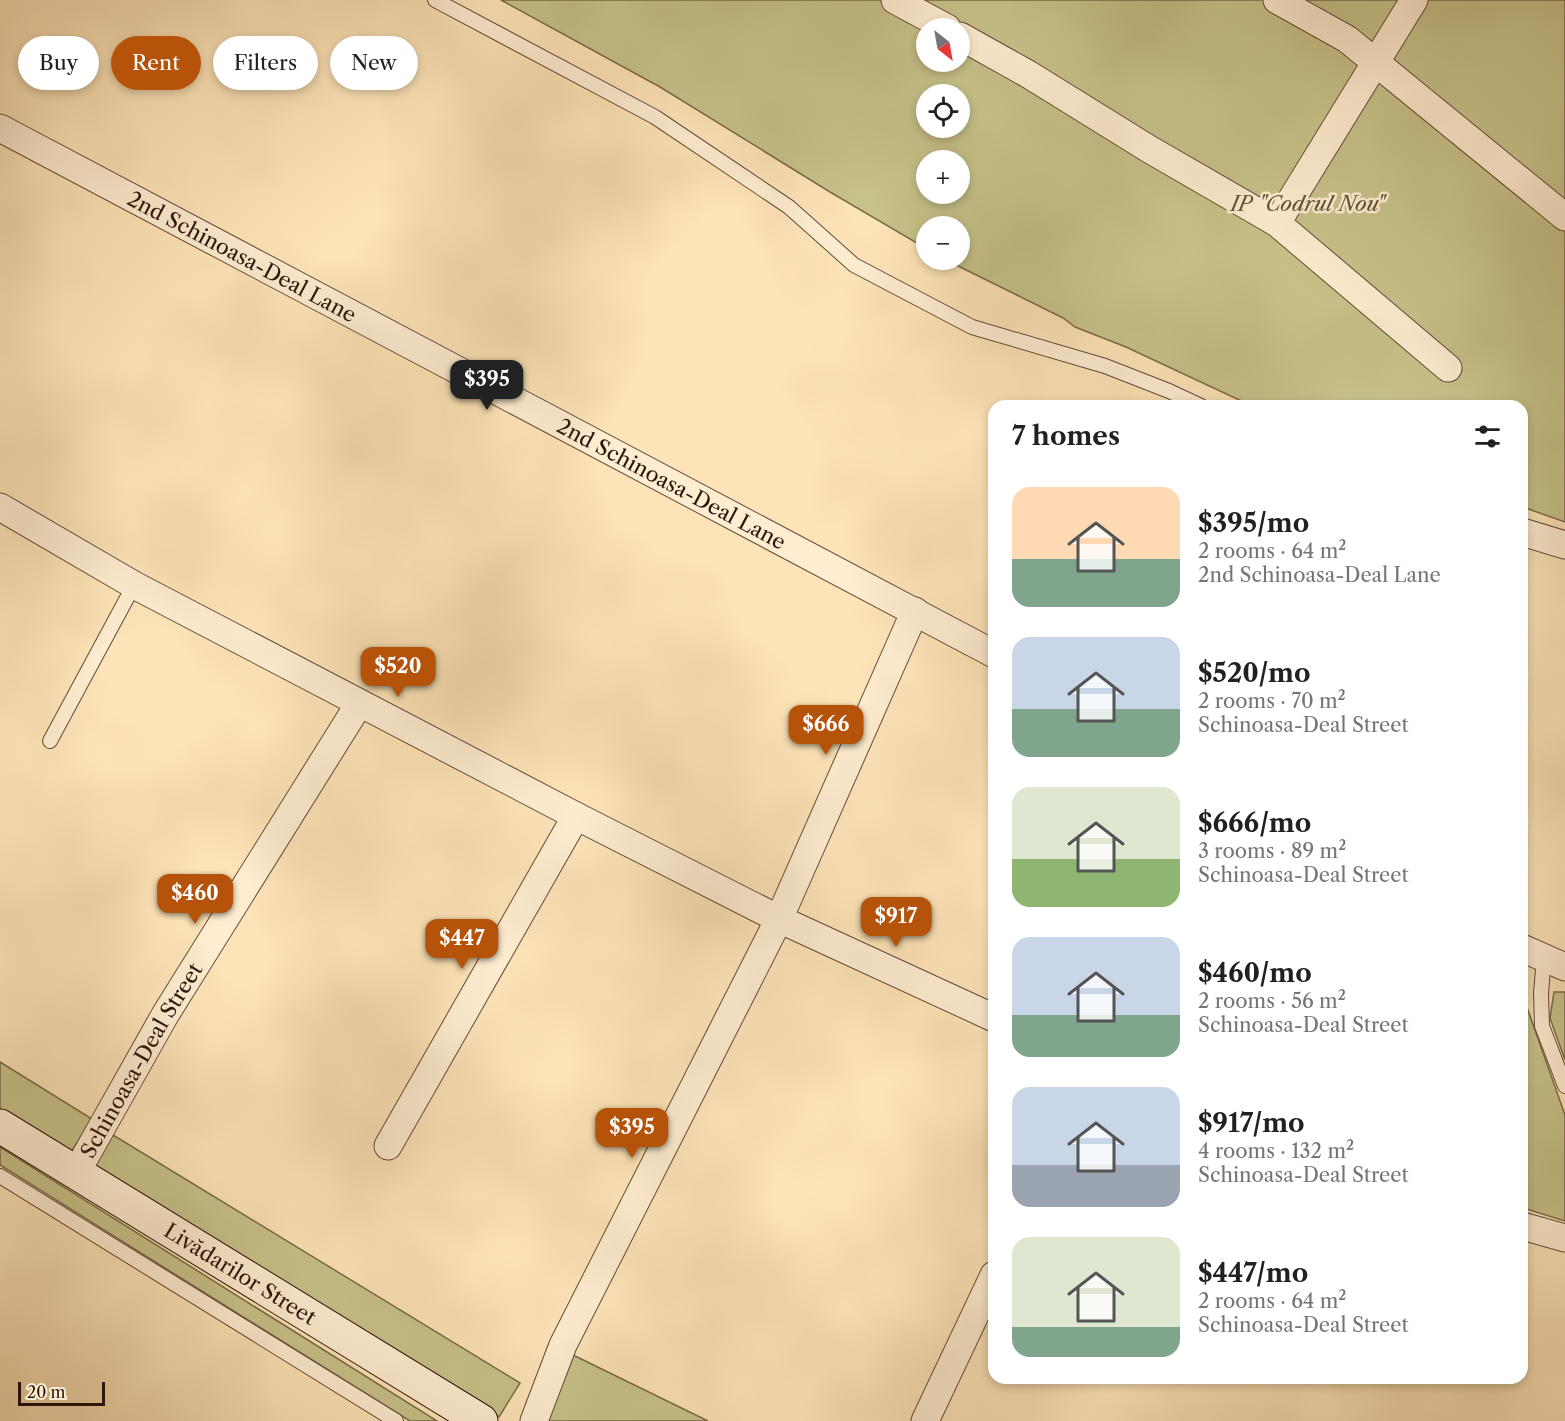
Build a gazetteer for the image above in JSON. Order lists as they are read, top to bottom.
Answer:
{
  "streets": {
    "street": ["2nd Schinoasa-Deal Lane", "Schinoasa-Deal Street", "Livădarilor Street"]
  },
  "crossings": [
    ["Schinoasa-Deal Street", "Livădarilor Street"]
  ],
  "parks": ["IP \"Codrul Nou\""],
  "scale_bar": "20 m",
  "north": "bottom right",
  "page": {
    "map_buttons": ["+", "−"],
    "chip": [
      "Buy",
      "Rent",
      "Filters",
      "New"
    ],
    "price": [
      "$395",
      "$520",
      "$666",
      "$460",
      "$917",
      "$447",
      "$395"
    ],
    "heading": "7 homes",
    "list": [
      {
        "name": "$395/mo",
        "note": "2 rooms · 64 m² · 2nd Schinoasa-Deal Lane"
      },
      {
        "name": "$520/mo",
        "note": "2 rooms · 70 m² · Schinoasa-Deal Street"
      },
      {
        "name": "$666/mo",
        "note": "3 rooms · 89 m² · Schinoasa-Deal Street"
      },
      {
        "name": "$460/mo",
        "note": "2 rooms · 56 m² · Schinoasa-Deal Street"
      },
      {
        "name": "$917/mo",
        "note": "4 rooms · 132 m² · Schinoasa-Deal Street"
      },
      {
        "name": "$447/mo",
        "note": "2 rooms · 64 m² · Schinoasa-Deal Street"
      }
    ],
    "scale": "20 m"
  }
}
